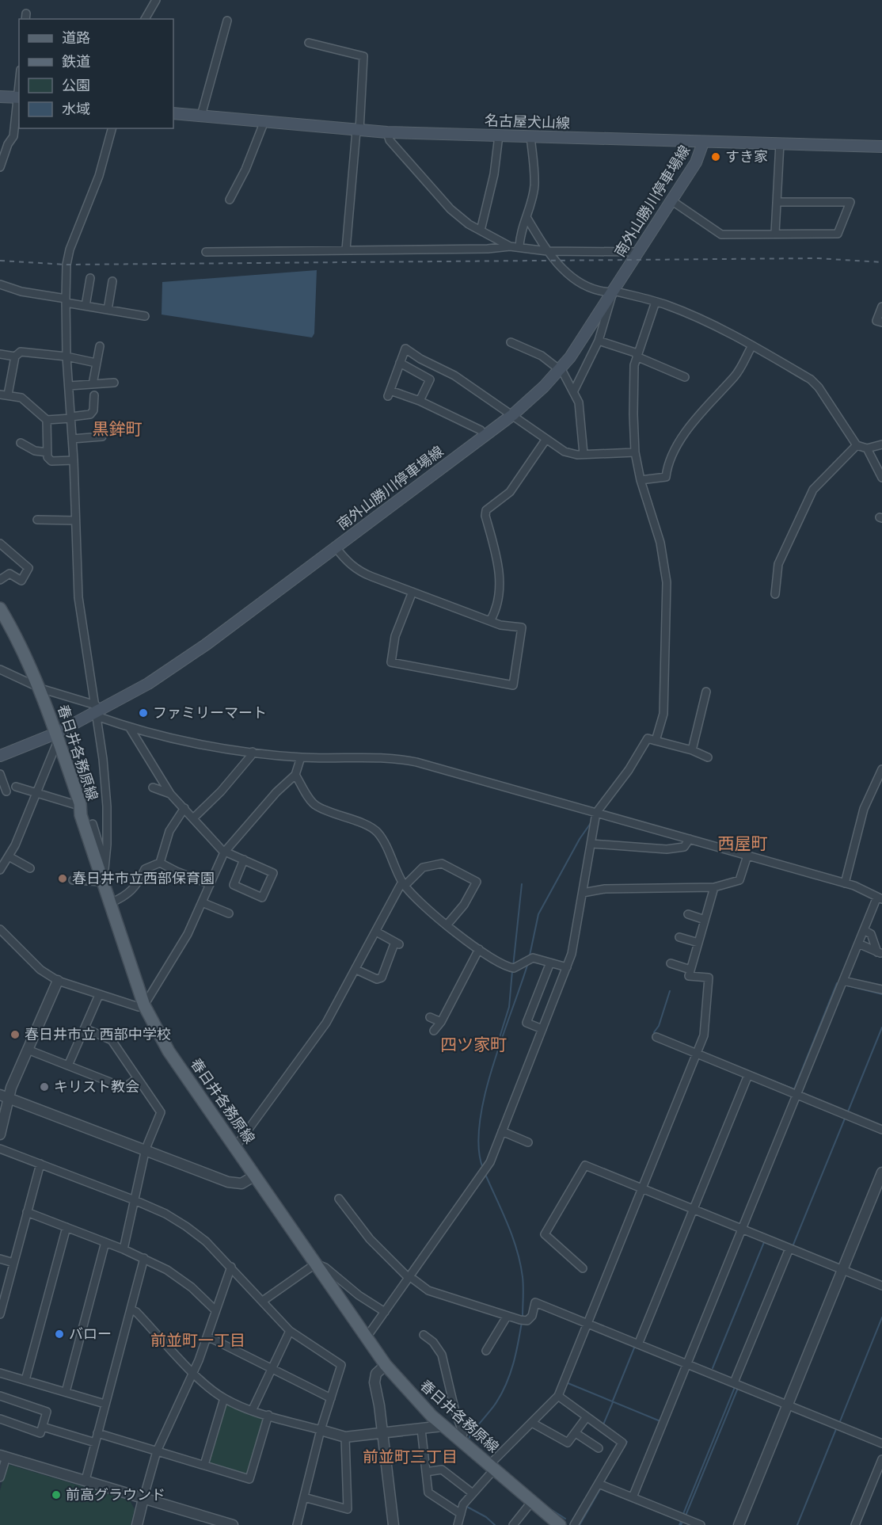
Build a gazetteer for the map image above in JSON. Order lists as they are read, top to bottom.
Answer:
{
  "streets": {
    "main road": ["名古屋犬山線", "南外山勝川停車場線", "春日井各務原線"]
  },
  "crossings": [
    ["名古屋犬山線", "南外山勝川停車場線"],
    ["南外山勝川停車場線", "春日井各務原線"]
  ],
  "districts": [
    "黒鉾町",
    "西屋町",
    "四ツ家町",
    "前並町一丁目",
    "前並町三丁目"
  ],
  "places": [
    "すき家",
    "ファミリーマート",
    "春日井市立西部保育園",
    "春日井市立 西部中学校",
    "キリスト教会",
    "バロー",
    "前高グラウンド"
  ],
  "legend": [
    "道路",
    "鉄道",
    "公園",
    "水域"
  ]
}
